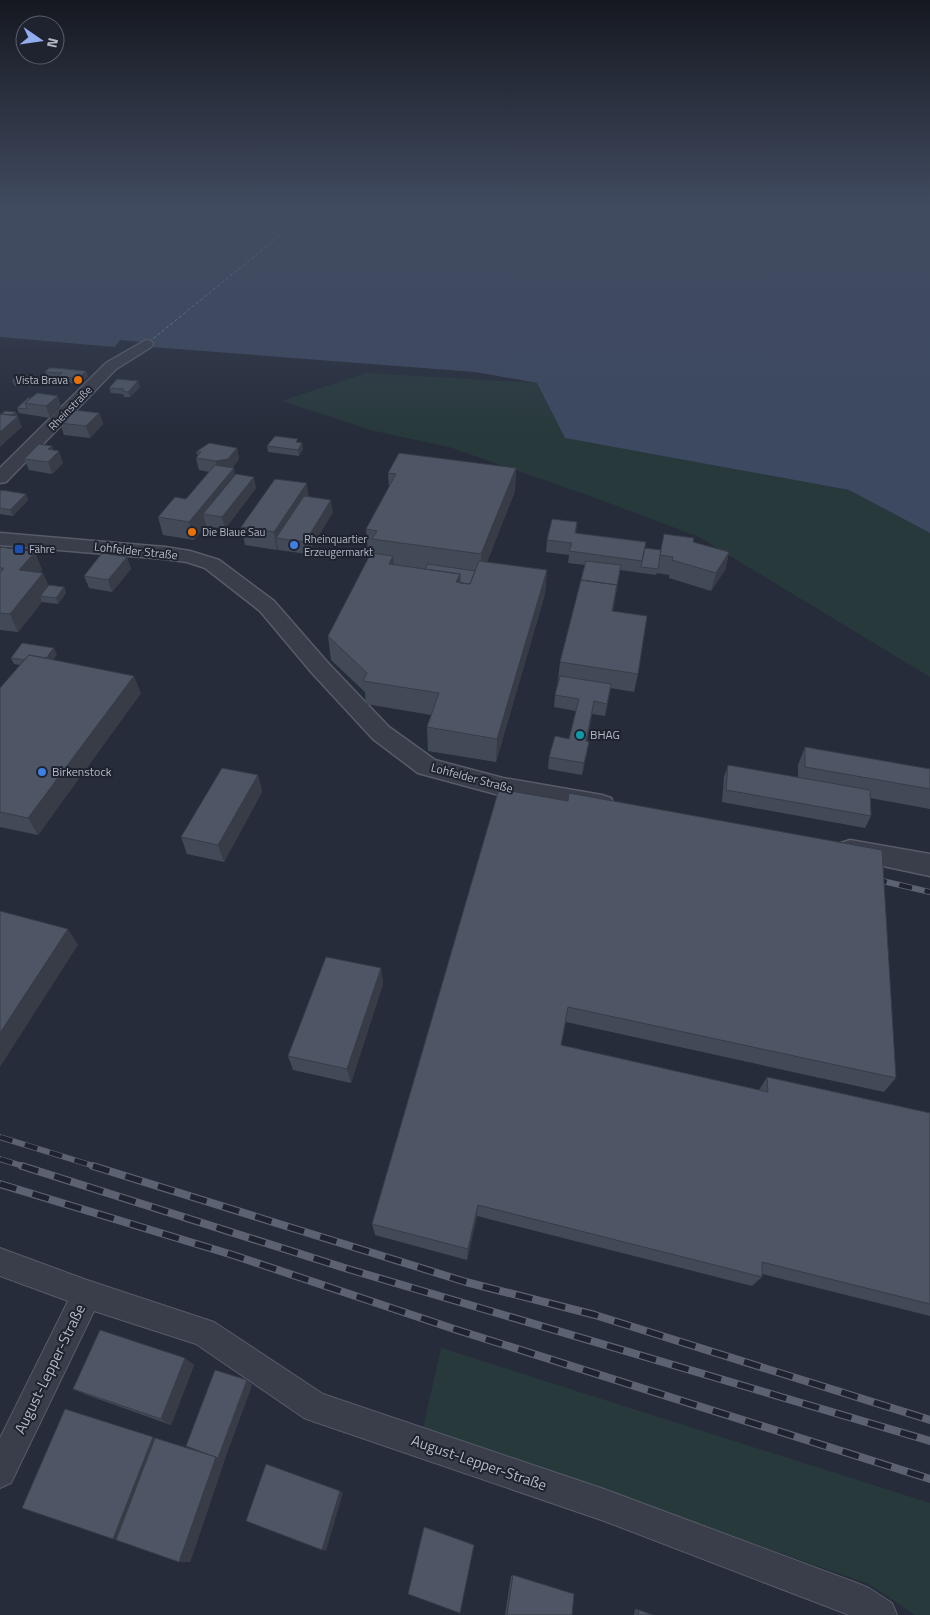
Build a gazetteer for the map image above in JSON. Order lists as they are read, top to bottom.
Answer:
{
  "streets": {
    "street": ["Rheinstraße", "Lohfelder Straße", "August-Lepper-Straße"]
  },
  "places": {
    "other": [
      "Vista Brava",
      "Die Blaue Sau",
      "Rheinquartier Erzeugermarkt",
      "BHAG",
      "Birkenstock"
    ],
    "transit": ["Fähre"]
  },
  "north": "right"
}
